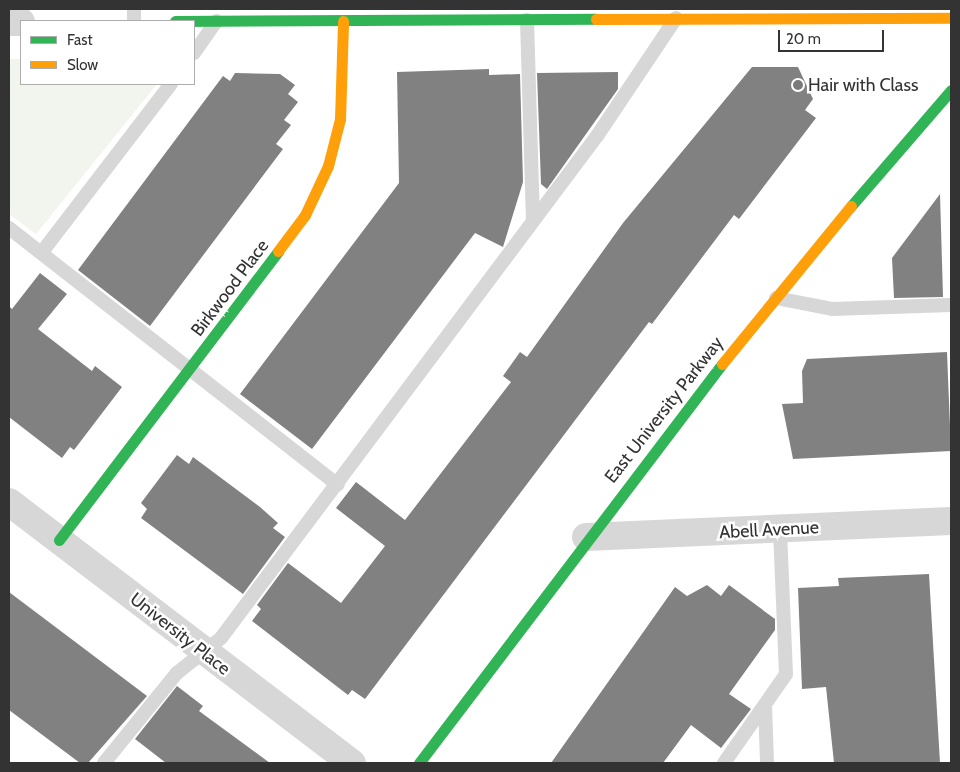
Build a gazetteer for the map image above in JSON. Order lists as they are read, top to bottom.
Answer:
{
  "streets": {
    "street": [
      "Birkwood Place",
      "East University Parkway",
      "Abell Avenue",
      "University Place"
    ]
  },
  "crossings": [
    ["Birkwood Place", "University Place"],
    ["East University Parkway", "Abell Avenue"]
  ],
  "places": ["Hair with Class"],
  "legend": ["Fast", "Slow"],
  "scale_bar": "20 m"
}
